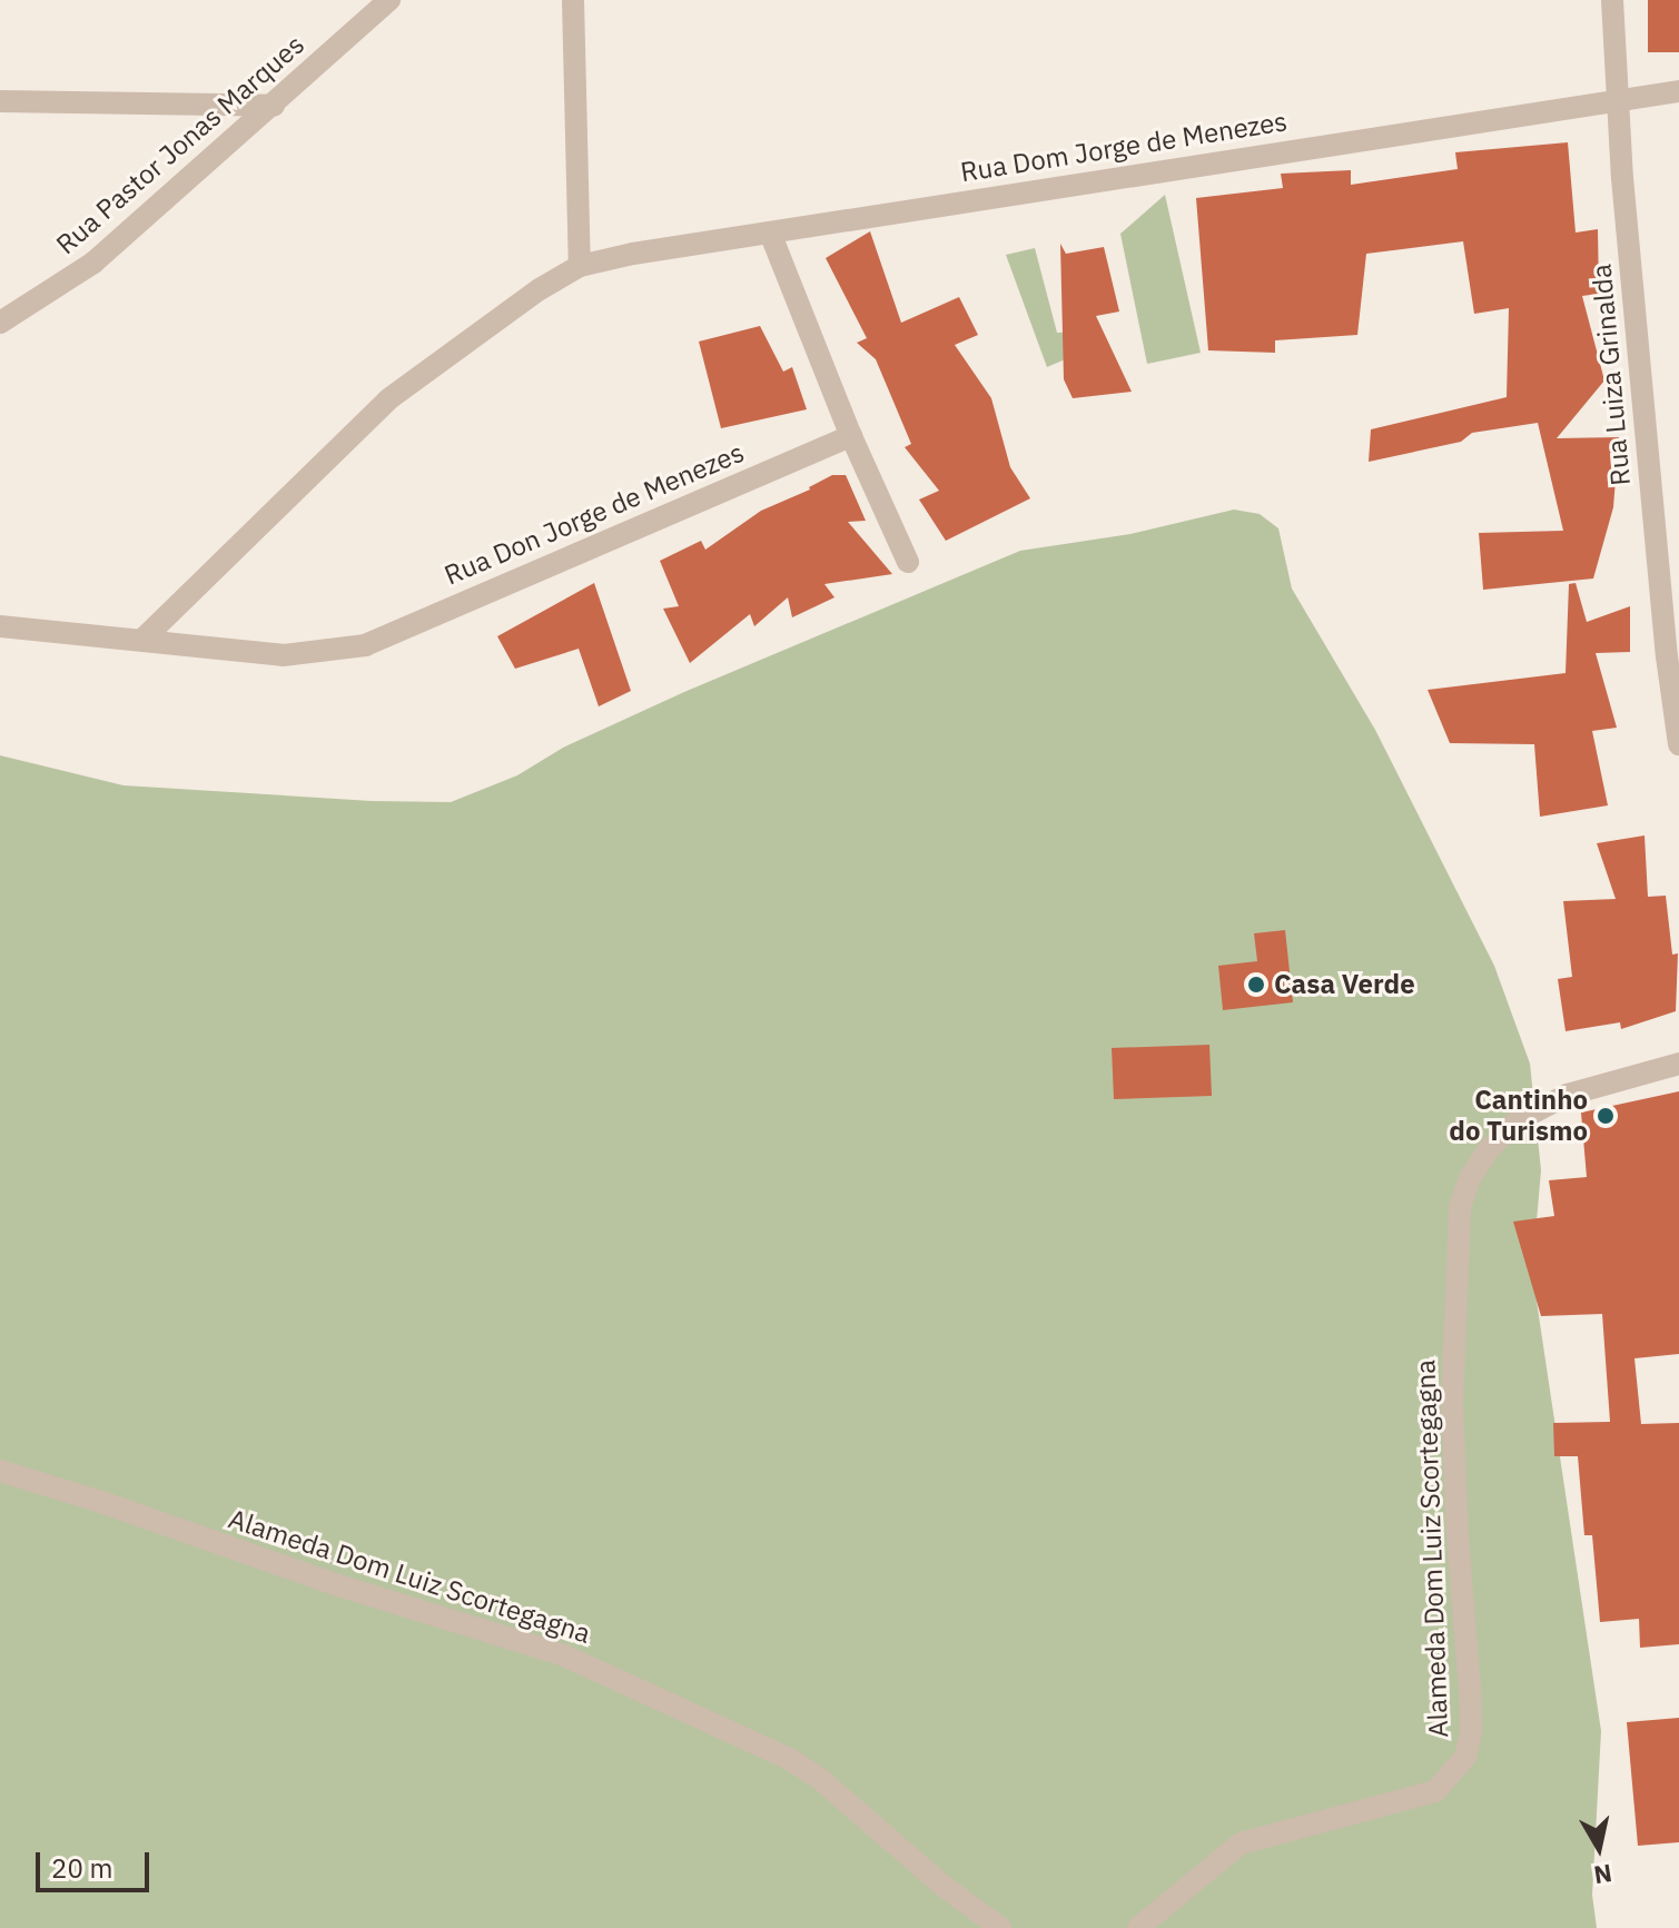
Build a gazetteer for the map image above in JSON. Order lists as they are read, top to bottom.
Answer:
{
  "streets": {
    "street": [
      "Rua Pastor Jonas Marques",
      "Rua Dom Jorge de Menezes",
      "Rua Luiza Grinalda",
      "Rua Don Jorge de Menezes",
      "Alameda Dom Luiz Scortegagna"
    ]
  },
  "crossings": [
    ["Rua Dom Jorge de Menezes", "Rua Luiza Grinalda"]
  ],
  "places": ["Casa Verde", "Cantinho do Turismo"],
  "scale_bar": "20 m",
  "north": "bottom"
}
